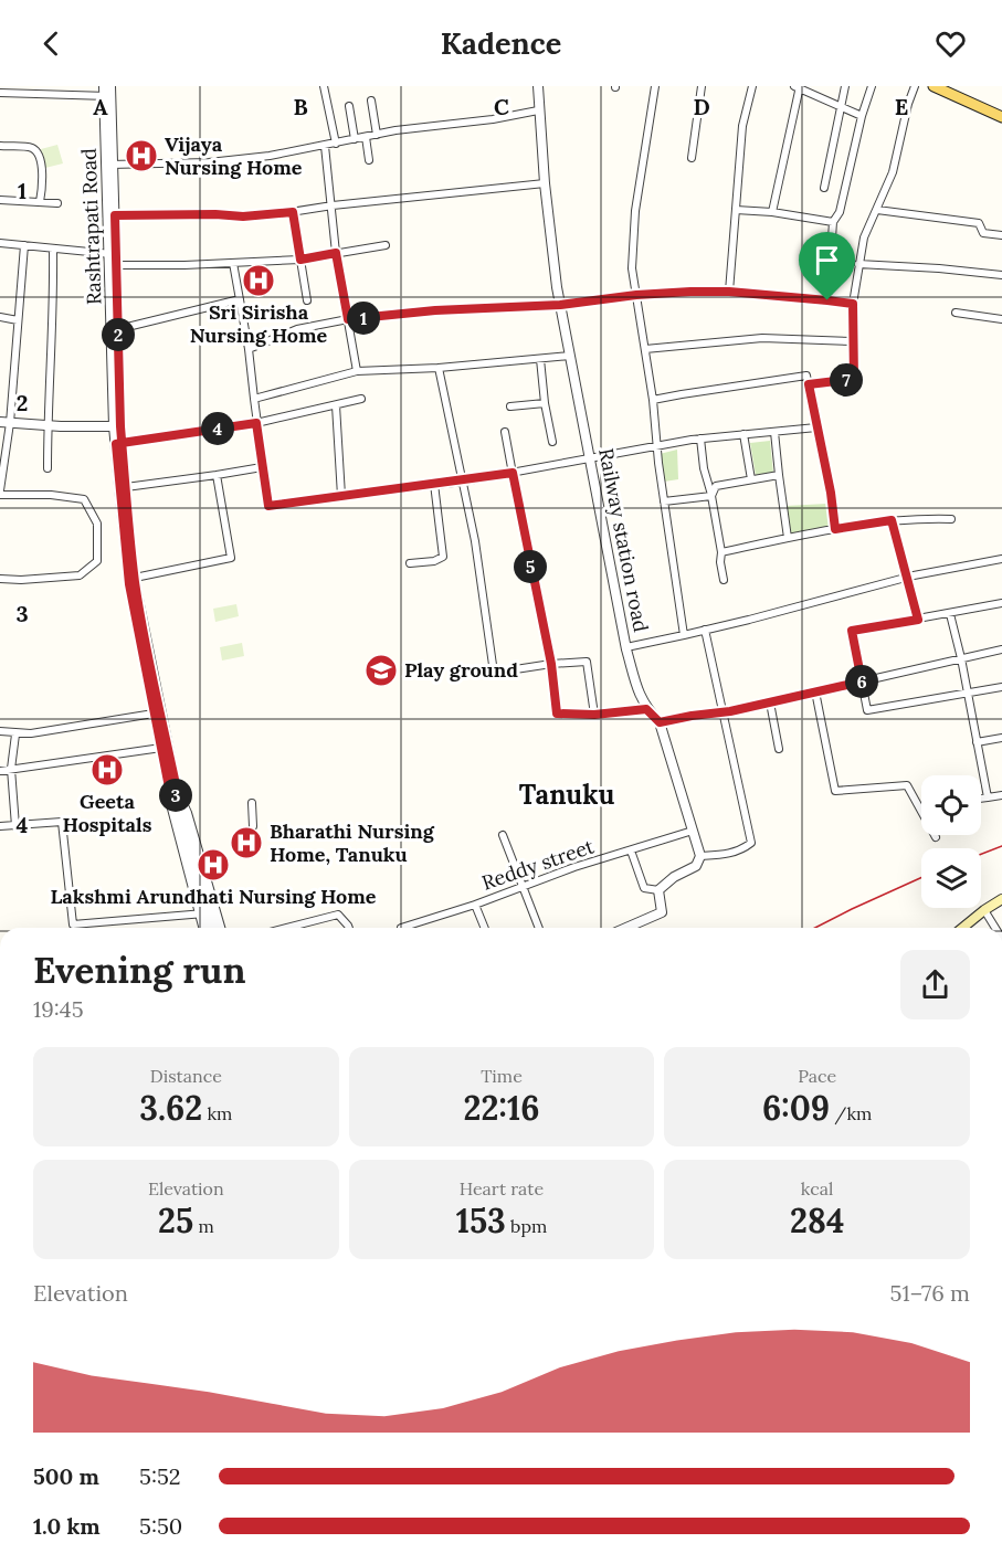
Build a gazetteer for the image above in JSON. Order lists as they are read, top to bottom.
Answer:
{
  "streets": {
    "street": ["Rashtrapati Road", "Railway station road", "Reddy street"]
  },
  "crossings": [
    ["Railway station road", "Reddy street"]
  ],
  "districts": ["Tanuku"],
  "places": {
    "hospital": [
      "Vijaya Nursing Home",
      "Sri Sirisha Nursing Home",
      "Geeta Hospitals",
      "Bharathi Nursing Home, Tanuku",
      "Lakshmi Arundhati Nursing Home"
    ],
    "school or university": ["Play ground"]
  },
  "page": {
    "header": "Kadence",
    "pins": [
      "1",
      "2",
      "7",
      "4",
      "5",
      "6",
      "3"
    ],
    "heading": ["Evening run", "19:45"],
    "stats": [
      ["Distance", "3.62 km"],
      ["Time", "22:16"],
      ["Pace", "6:09 /km"],
      ["Elevation", "25 m"],
      ["Heart rate", "153 bpm"],
      ["kcal", "284"]
    ],
    "chart": ["Elevation", "51–76 m"],
    "list": [
      {
        "name": "500 m",
        "note": "5:52"
      },
      {
        "name": "1.0 km",
        "note": "5:50"
      }
    ]
  },
  "grid": {
    "columns": [
      "A",
      "B",
      "C",
      "D",
      "E"
    ],
    "rows": [
      "1",
      "2",
      "3",
      "4"
    ]
  }
}
